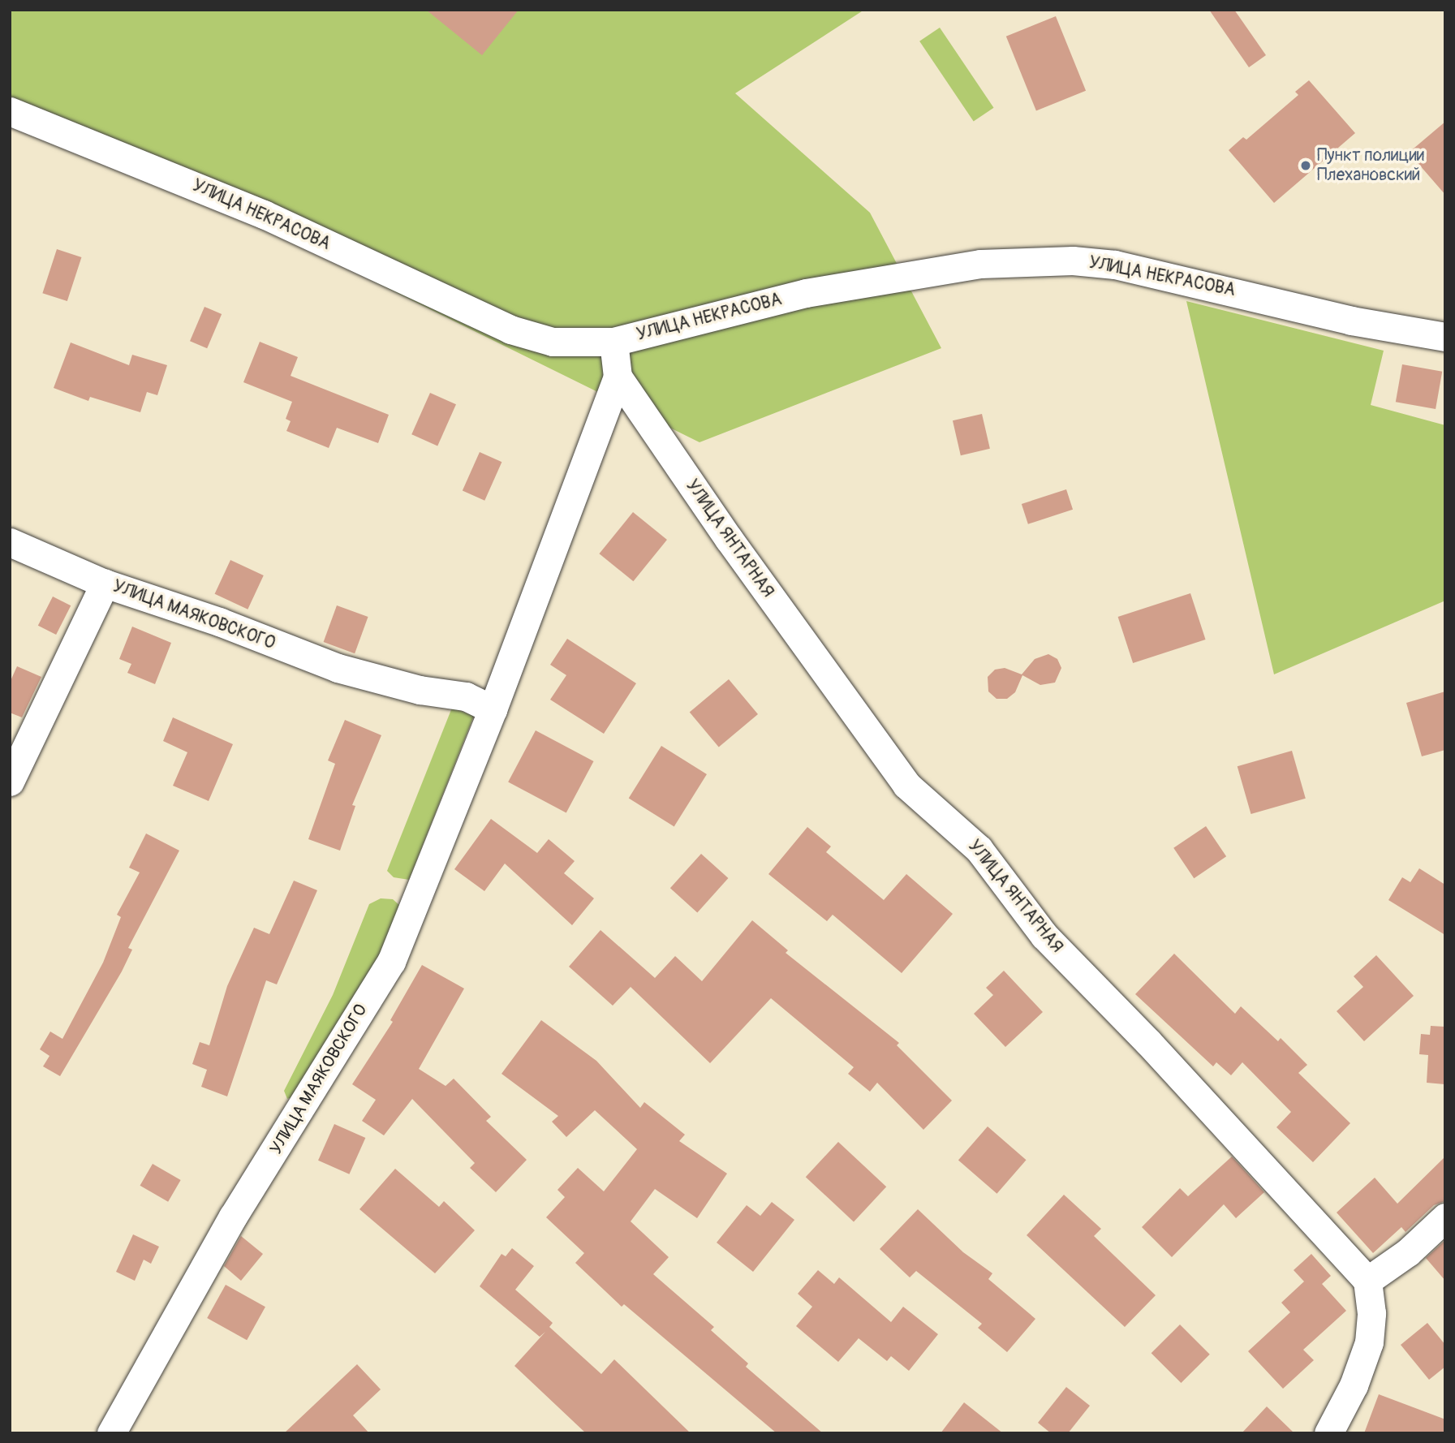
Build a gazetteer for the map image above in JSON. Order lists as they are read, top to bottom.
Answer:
{
  "streets": {
    "street": ["УЛИЦА НЕКРАСОВА", "УЛИЦА ЯНТАРНАЯ", "УЛИЦА МАЯКОВСКОГО"]
  },
  "crossings": [
    ["УЛИЦА НЕКРАСОВА", "УЛИЦА МАЯКОВСКОГО"],
    ["УЛИЦА ЯНТАРНАЯ", "УЛИЦА МАЯКОВСКОГО"]
  ],
  "places": ["Пункт полиции Плехановский"]
}
